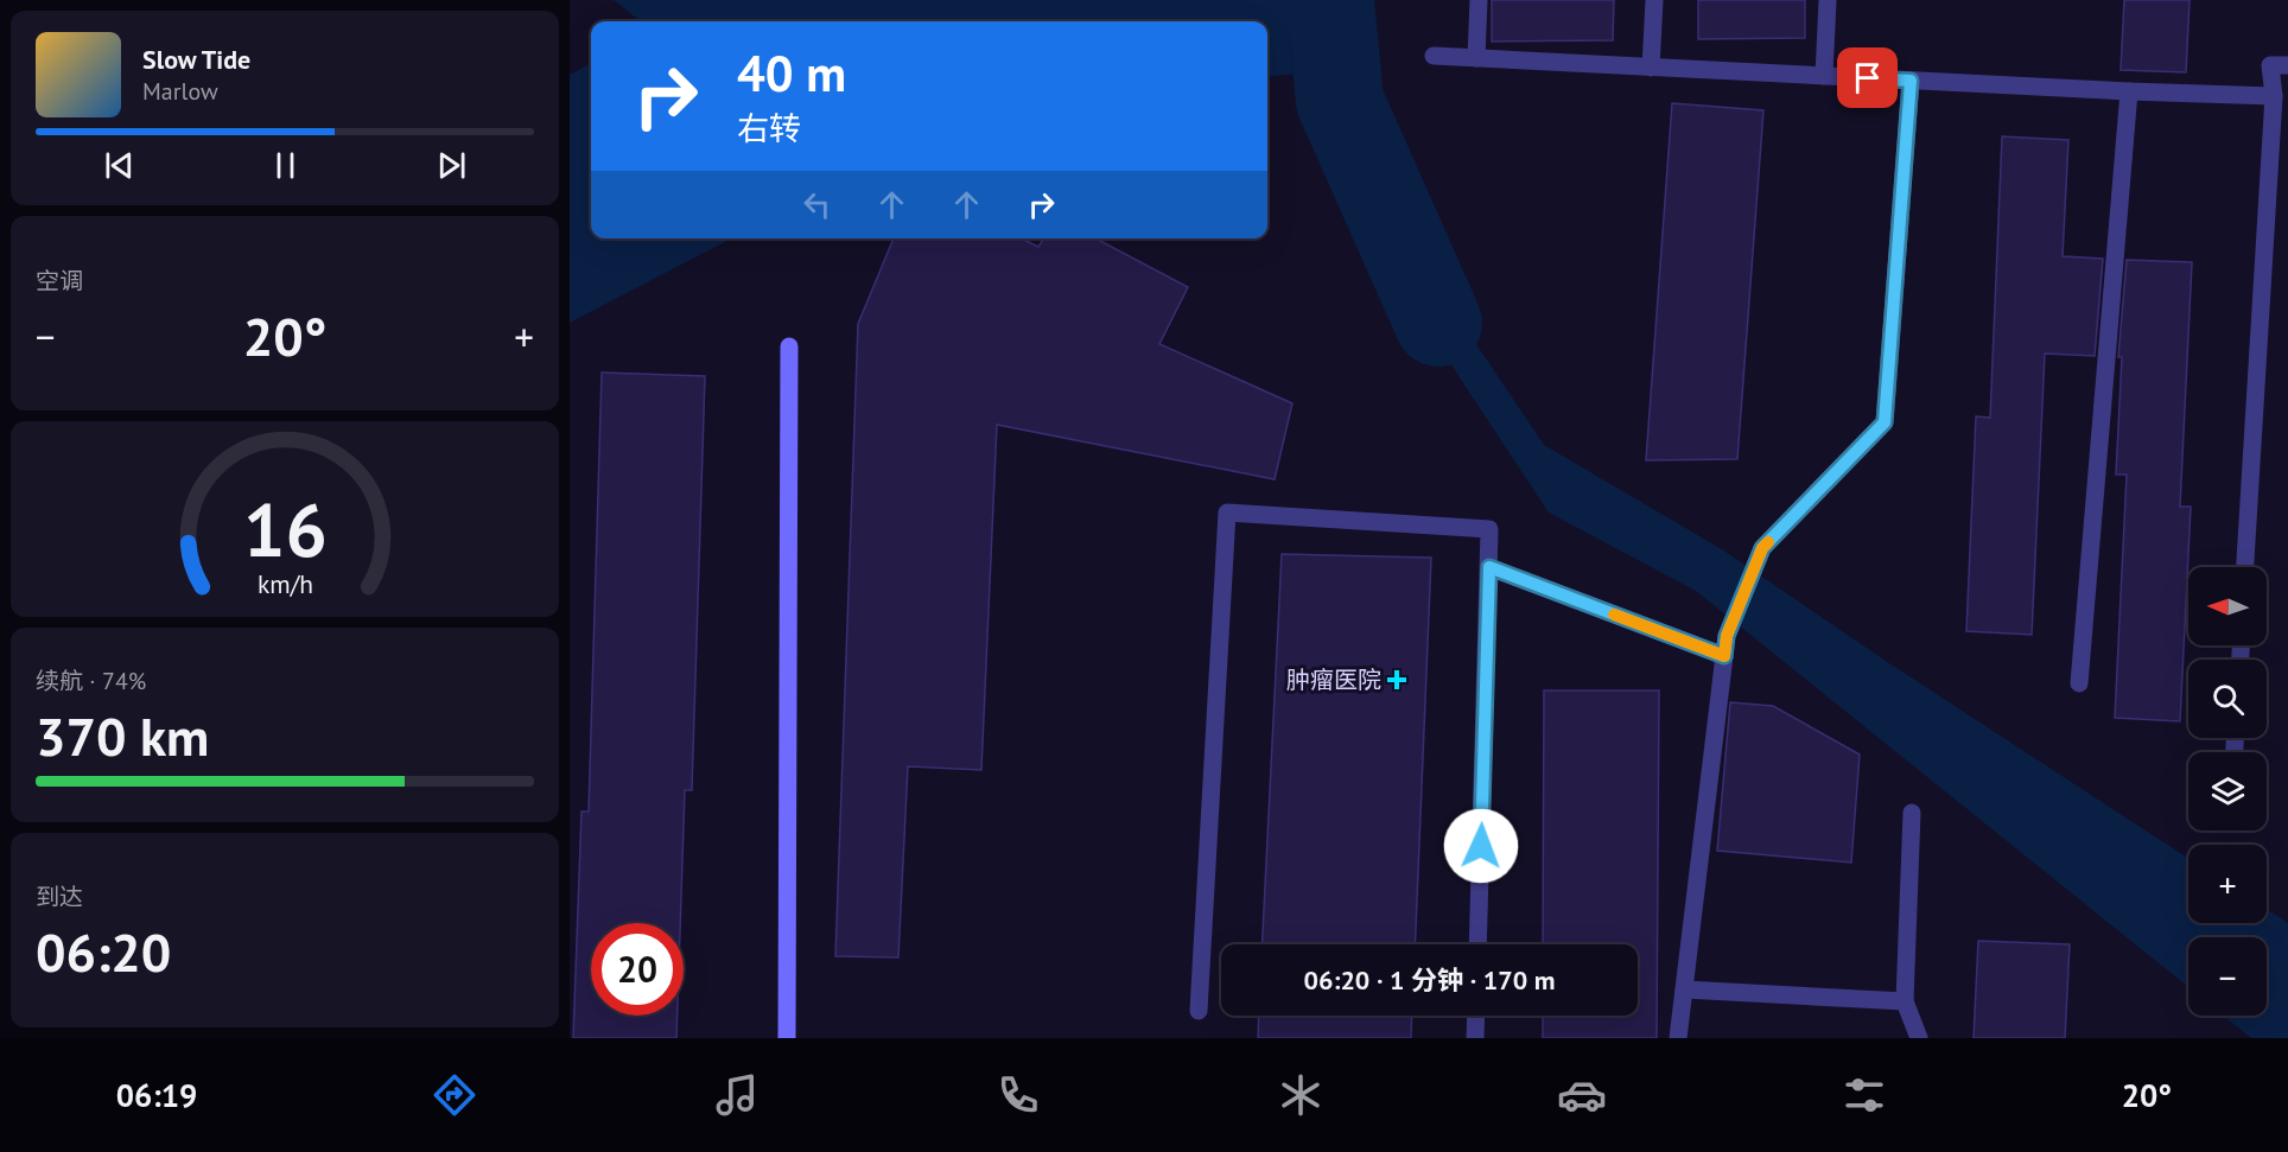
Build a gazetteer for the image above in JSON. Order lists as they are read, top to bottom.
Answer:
{
  "places": {
    "health": ["肿瘤医院"]
  },
  "north": "left",
  "page": {
    "turn": ["40 m", "右转"],
    "song": ["Slow Tide", "Marlow"],
    "tile": [
      "空调",
      ["续航 · 74%", "370 km"],
      ["到达", "06:20"]
    ],
    "heat": ["−", "20°", "+"],
    "map_buttons": ["+", "−"],
    "limit": "20",
    "trip": "06:20 · 1 分钟 · 170 m",
    "tabs": ["06:19", "20°"],
    "gauge": ["16", "km/h"]
  }
}
